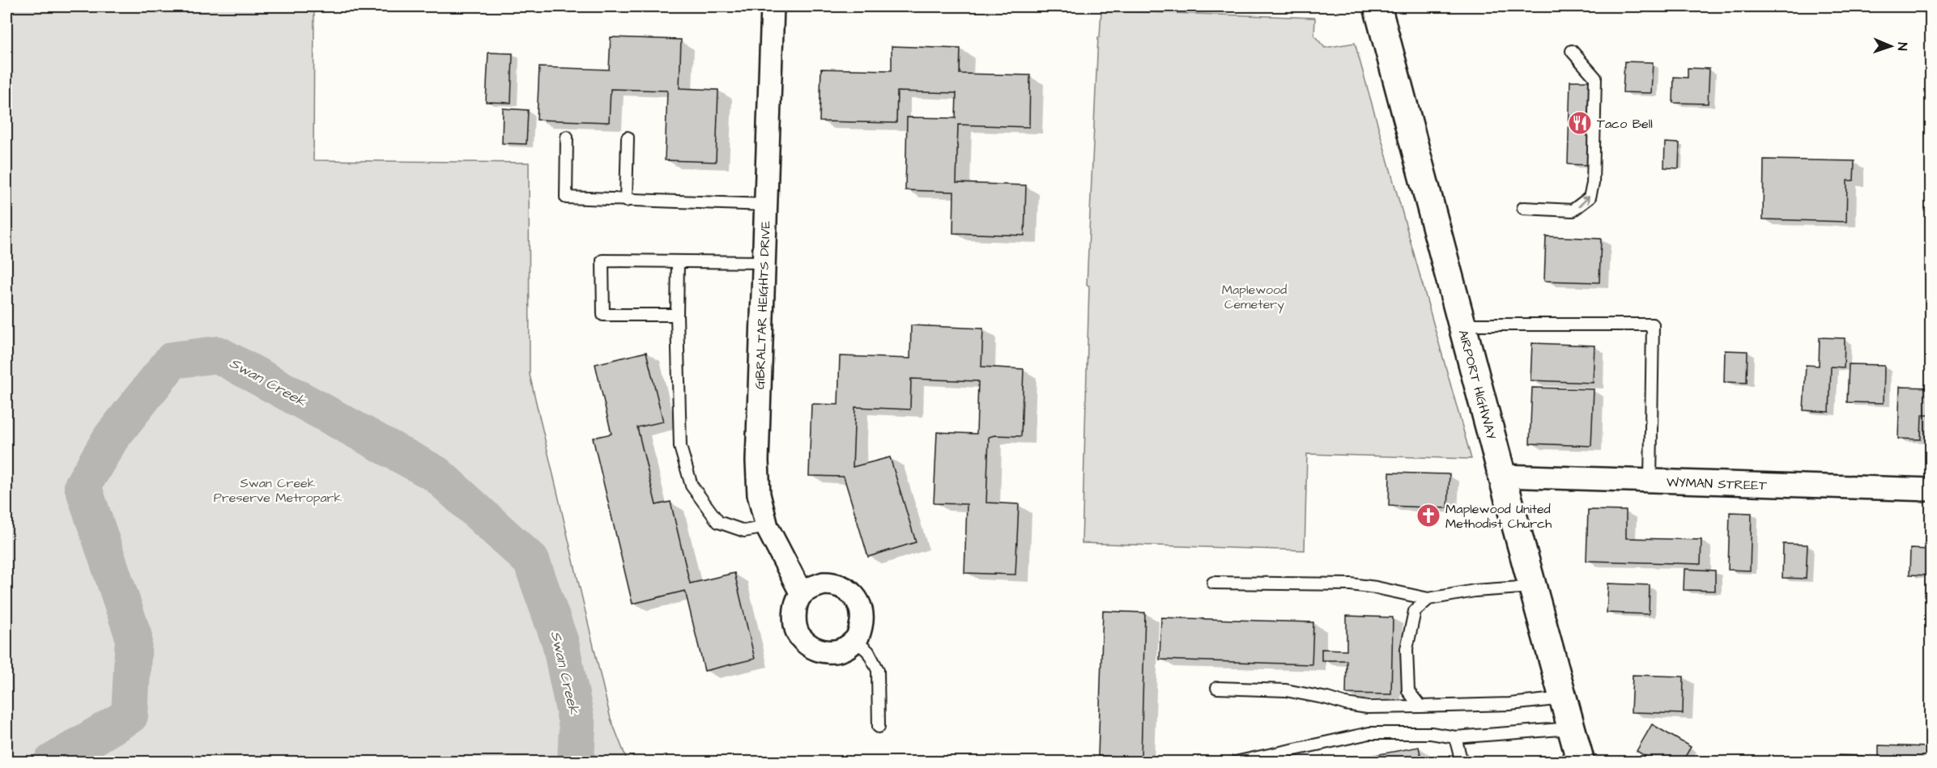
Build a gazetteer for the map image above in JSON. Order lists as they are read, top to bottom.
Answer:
{
  "streets": {
    "main road": ["AIRPORT HIGHWAY"],
    "street": ["GIBRALTAR HEIGHTS DRIVE", "WYMAN STREET"]
  },
  "crossings": [
    ["AIRPORT HIGHWAY", "WYMAN STREET"]
  ],
  "water": ["Swan Creek"],
  "parks": ["Maplewood Cemetery", "Swan Creek Preserve Metropark"],
  "places": {
    "restaurant": ["Taco Bell"],
    "church": ["Maplewood United Methodist Church"]
  },
  "north": "right"
}
